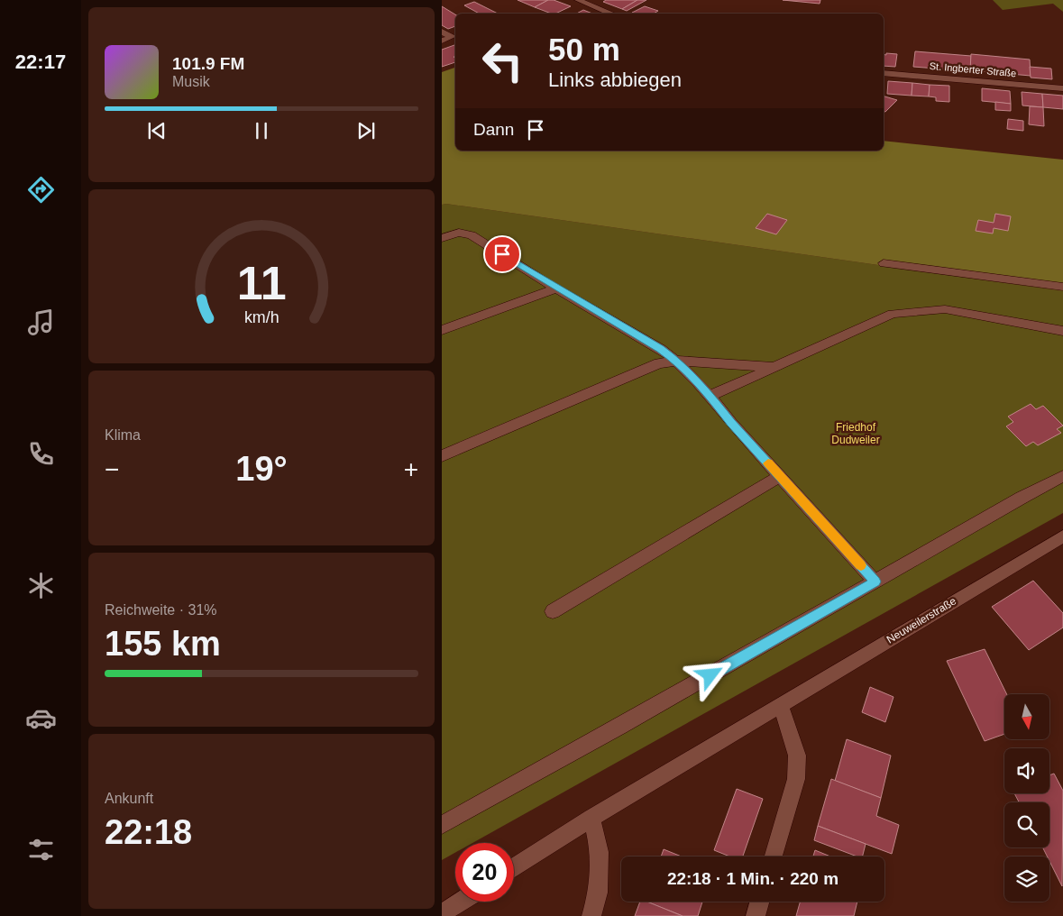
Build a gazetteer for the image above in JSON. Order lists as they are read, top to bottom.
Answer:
{
  "streets": {
    "street": ["St. Ingberter Straße", "Neuweilerstraße"]
  },
  "parks": ["Friedhof Dudweiler"],
  "north": "bottom",
  "page": {
    "tabs": "22:17",
    "turn": ["50 m", "Links abbiegen"],
    "song": ["101.9 FM", "Musik"],
    "then": "Dann",
    "tile": [
      "Klima",
      ["Reichweite · 31%", "155 km"],
      ["Ankunft", "22:18"]
    ],
    "heat": ["−", "19°", "+"],
    "limit": "20",
    "trip": "22:18 · 1 Min. · 220 m",
    "gauge": ["11", "km/h"]
  }
}
